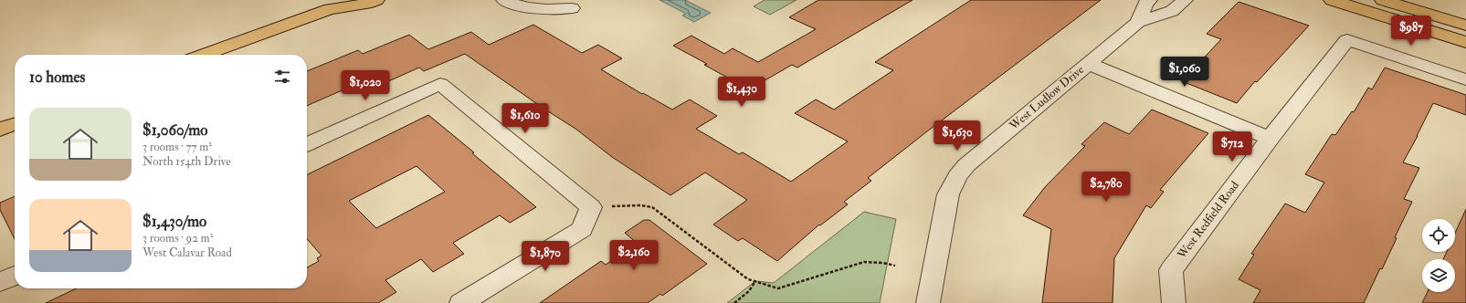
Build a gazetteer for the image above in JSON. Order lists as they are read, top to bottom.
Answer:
{
  "streets": {
    "street": ["West Ludlow Drive", "West Redfield Road"]
  },
  "page": {
    "price": [
      "$987",
      "$1,060",
      "$1,020",
      "$1,430",
      "$1,610",
      "$1,630",
      "$712",
      "$2,780",
      "$2,160",
      "$1,870"
    ],
    "heading": "10 homes",
    "list": [
      {
        "name": "$1,060/mo",
        "note": "3 rooms · 77 m² · North 154th Drive"
      },
      {
        "name": "$1,430/mo",
        "note": "3 rooms · 92 m² · West Calavar Road"
      }
    ]
  }
}
